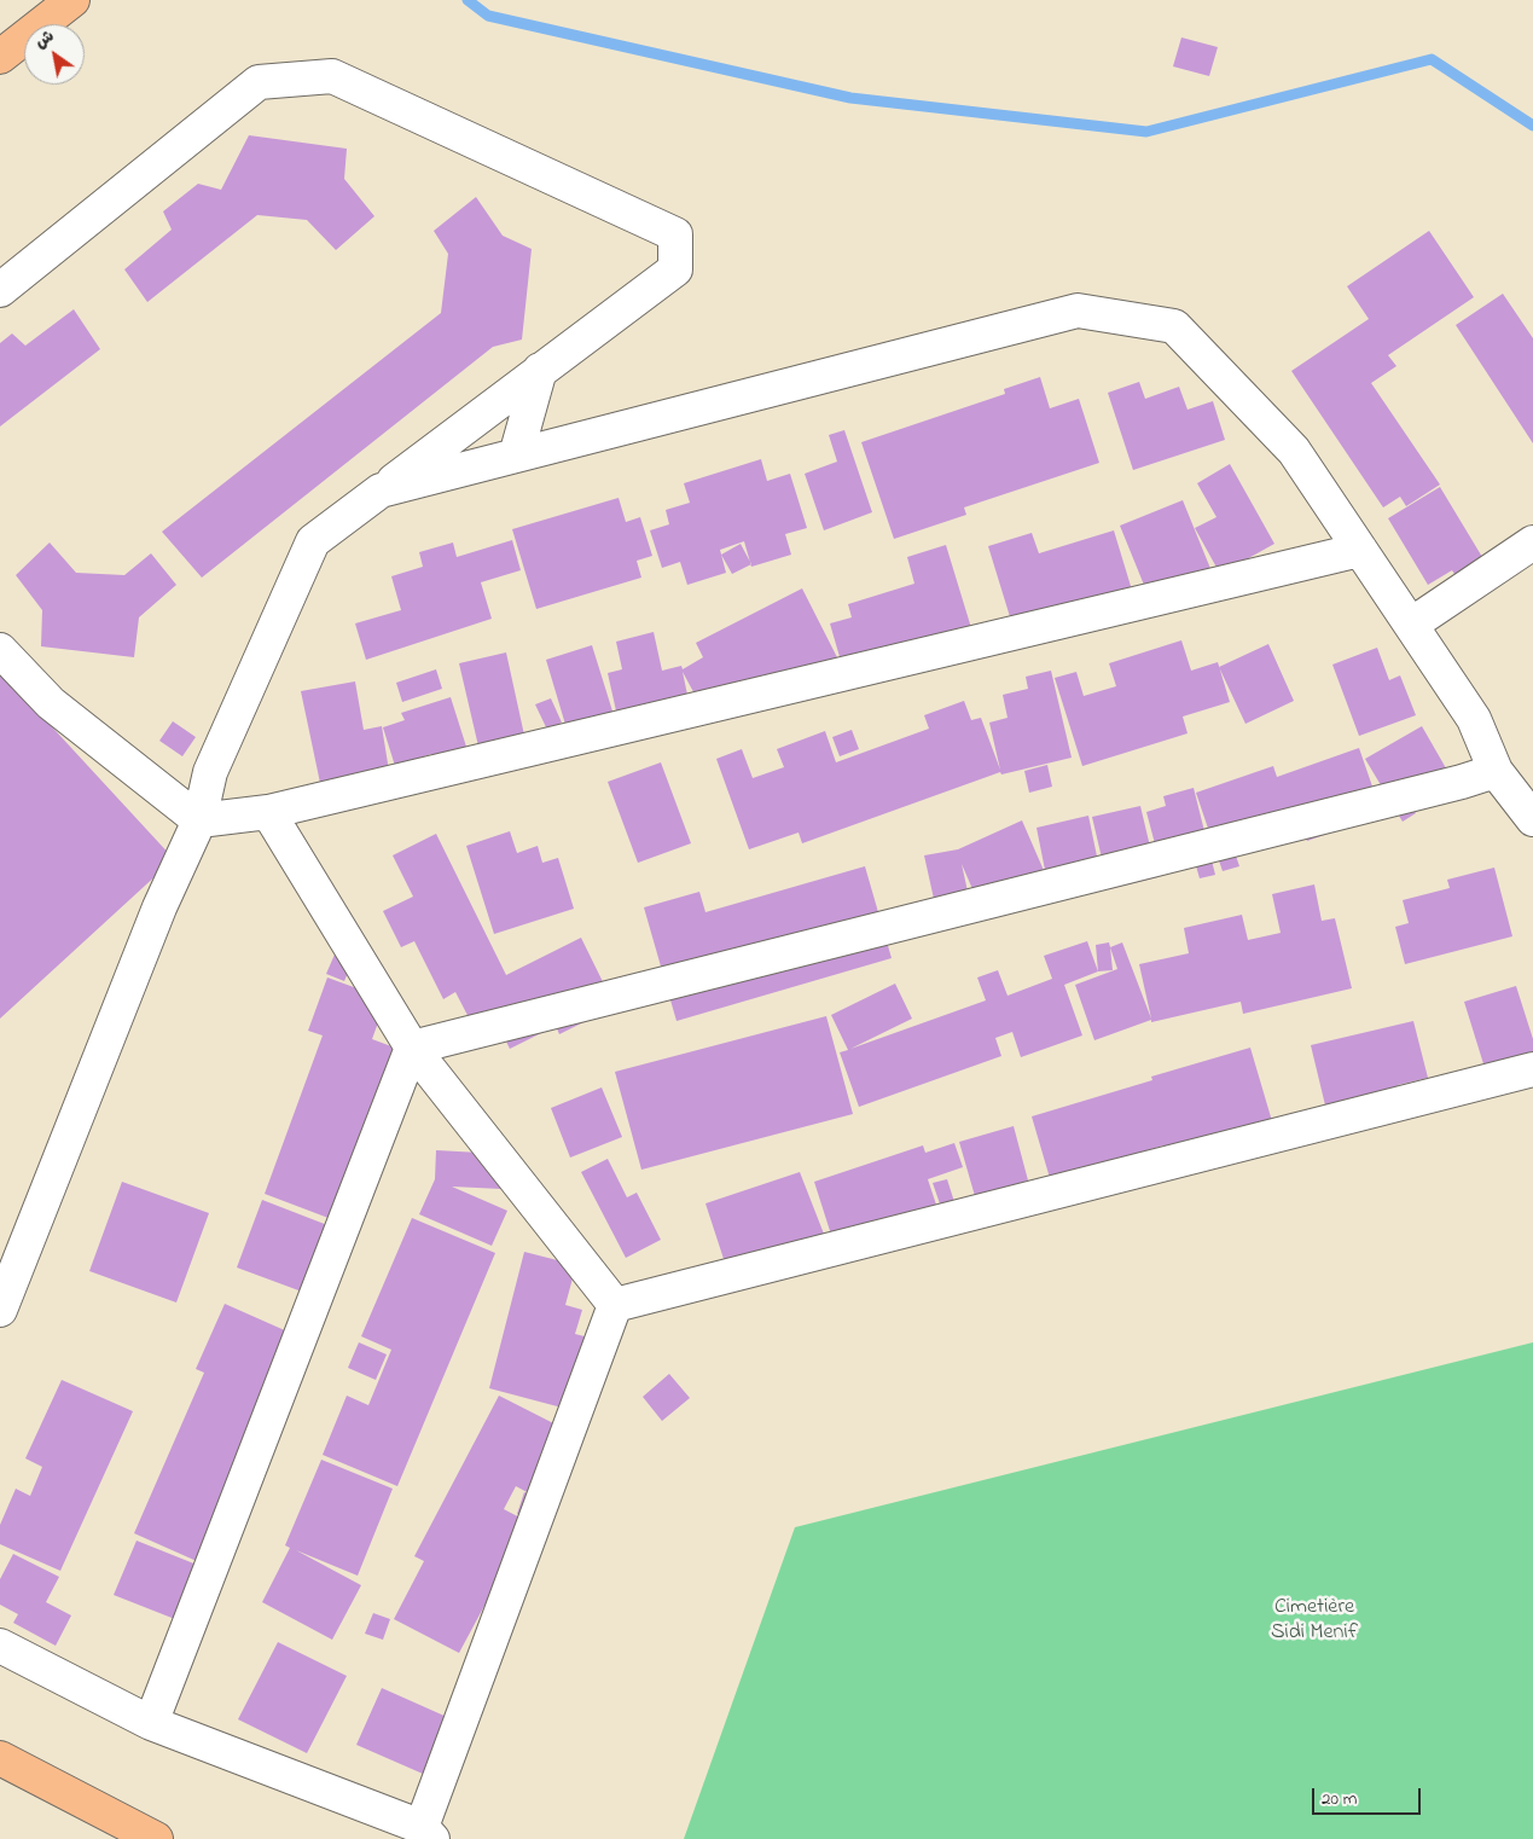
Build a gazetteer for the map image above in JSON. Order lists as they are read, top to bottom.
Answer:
{
  "parks": ["Cimetière Sidi Menif"],
  "scale_bar": "20 m",
  "north": "top left"
}
